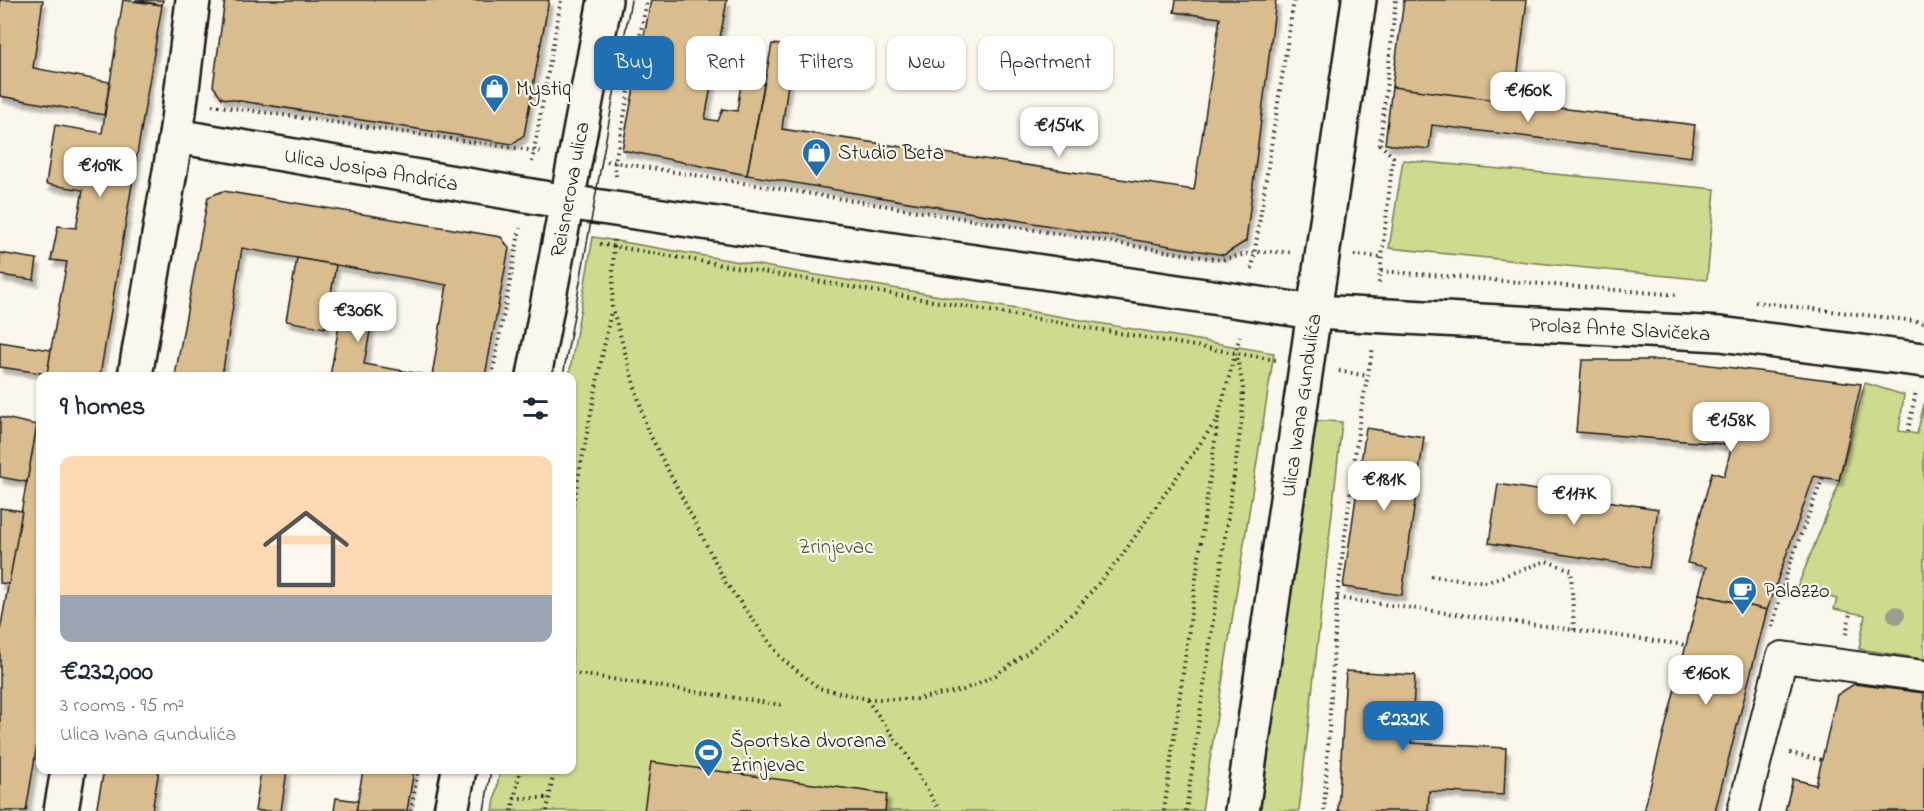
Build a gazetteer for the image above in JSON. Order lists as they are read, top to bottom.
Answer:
{
  "streets": {
    "street": [
      "Ulica Josipa Andrića",
      "Reisnerova ulica",
      "Prolaz Ante Slavičeka",
      "Ulica Ivana Gundulića"
    ]
  },
  "crossings": [
    ["Ulica Josipa Andrića", "Reisnerova ulica"],
    ["Prolaz Ante Slavičeka", "Ulica Ivana Gundulića"]
  ],
  "parks": ["Zrinjevac"],
  "places": {
    "shop": ["Mystiq", "Studio Beta"],
    "cafe": ["Palazzo"],
    "sports": ["Športska dvorana Zrinjevac"]
  },
  "page": {
    "chip": [
      "Buy",
      "Rent",
      "Filters",
      "New",
      "Apartment"
    ],
    "price": [
      "€160K",
      "€154K",
      "€109K",
      "€306K",
      "€158K",
      "€181K",
      "€117K",
      "€160K",
      "€232K"
    ],
    "heading": "9 homes",
    "list": [
      {
        "name": "€232,000",
        "note": "3 rooms · 95 m² · Ulica Ivana Gundulića"
      }
    ]
  }
}
